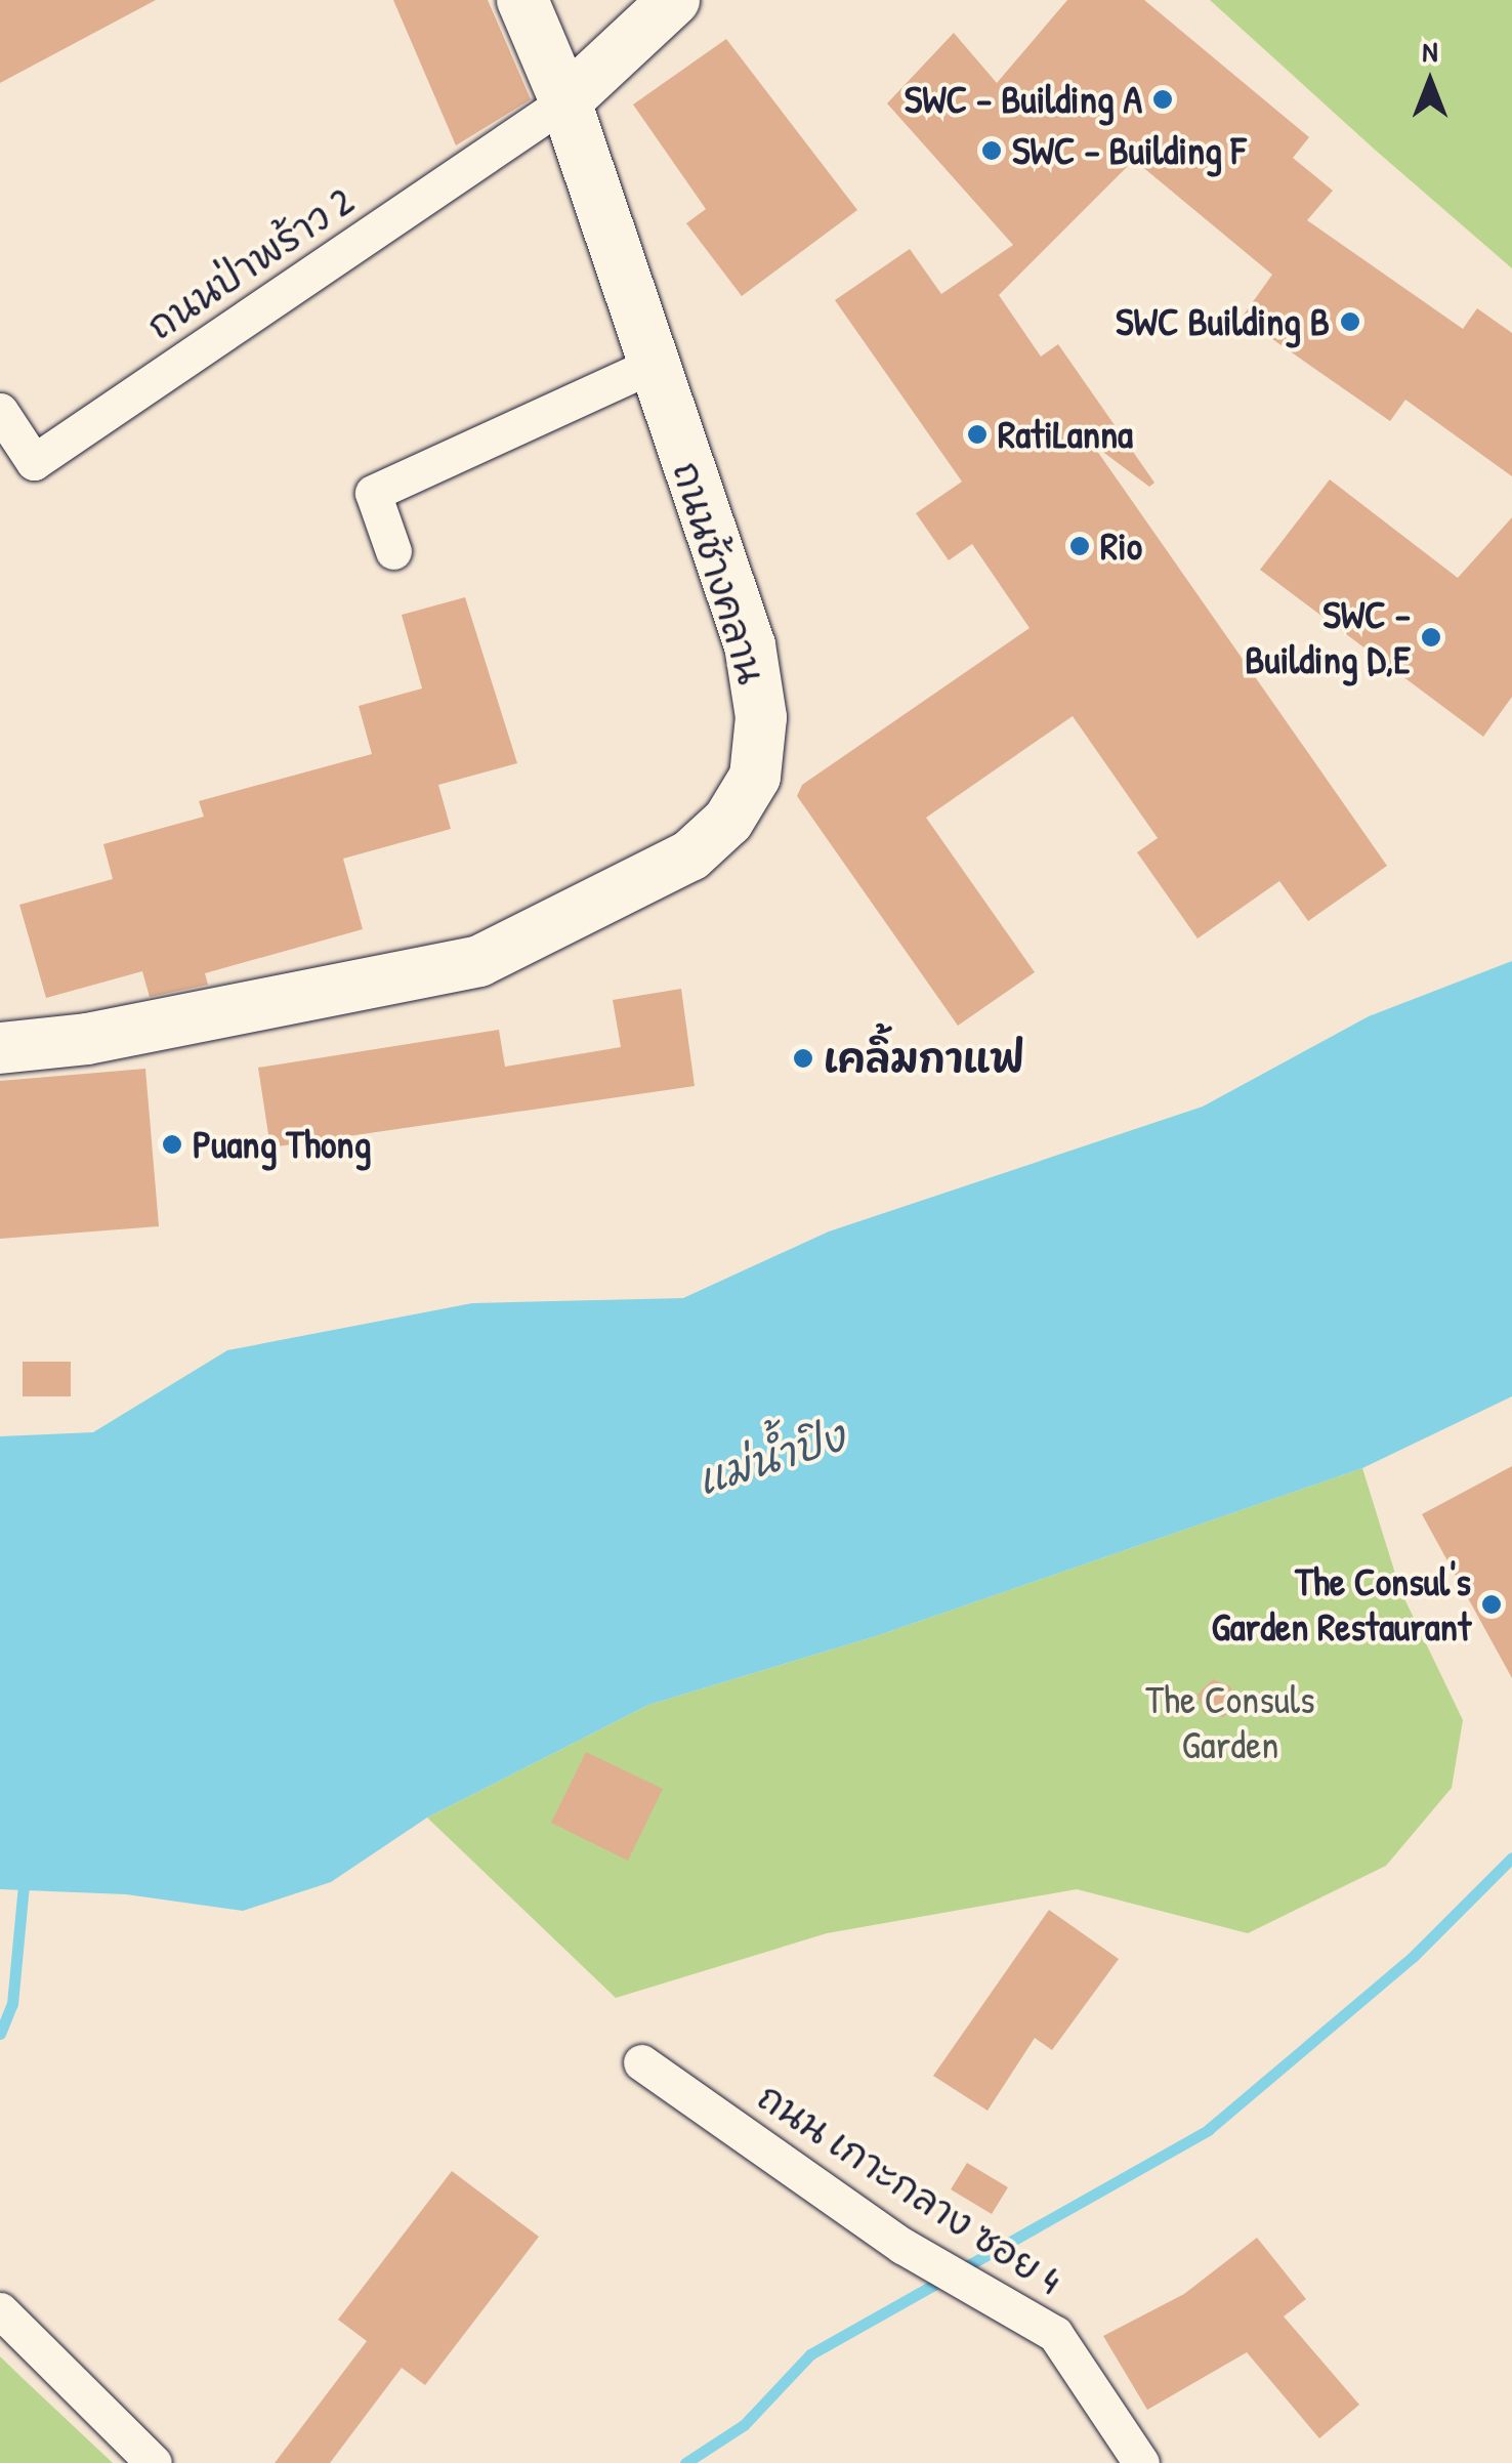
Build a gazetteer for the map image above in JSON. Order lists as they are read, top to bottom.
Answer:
{
  "streets": {
    "street": ["ถนนป่าพร้าว 2", "ถนนช้างคลาน", "ถนน เกาะกลาง ซอย 4"]
  },
  "crossings": [
    ["ถนนป่าพร้าว 2", "ถนนช้างคลาน"]
  ],
  "water": ["แม่น้ำปิง"],
  "parks": ["The Consuls Garden"],
  "places": [
    "SWC - Building A",
    "SWC - Building F",
    "SWC Building B",
    "RatiLanna",
    "Rio",
    "SWC - Building D,E",
    "เคลิ้มกาแฟ",
    "Puang Thong",
    "The Consul's Garden Restaurant"
  ],
  "north": "top"
}
